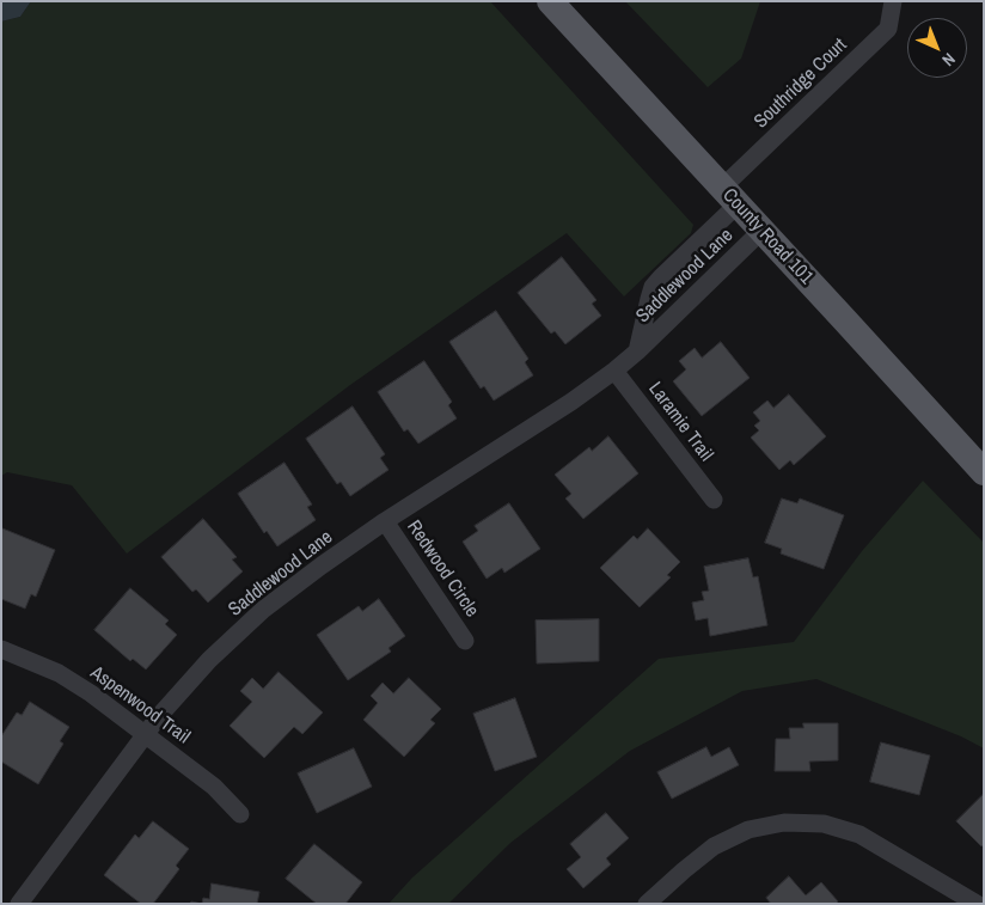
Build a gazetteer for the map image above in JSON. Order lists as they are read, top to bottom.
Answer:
{
  "streets": {
    "main road": ["County Road 101"],
    "street": [
      "Southridge Court",
      "Saddlewood Lane",
      "Laramie Trail",
      "Redwood Circle",
      "Aspenwood Trail"
    ]
  },
  "crossings": [
    ["Southridge Court", "County Road 101"],
    ["Southridge Court", "Saddlewood Lane"],
    ["County Road 101", "Saddlewood Lane"],
    ["Saddlewood Lane", "Laramie Trail"],
    ["Saddlewood Lane", "Redwood Circle"],
    ["Saddlewood Lane", "Aspenwood Trail"]
  ],
  "north": "bottom right"
}
